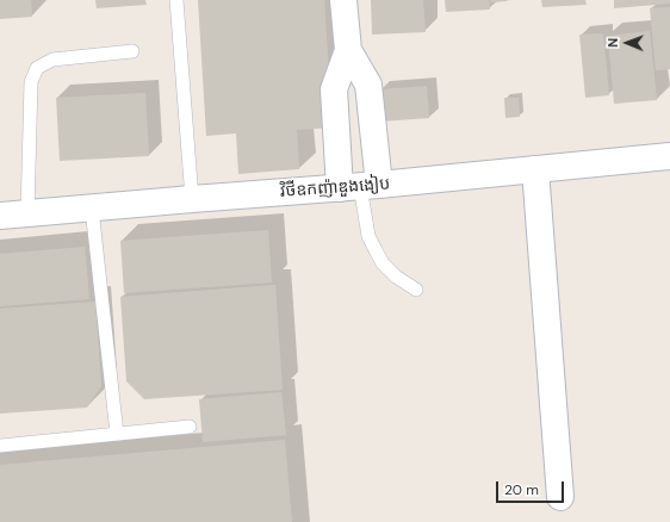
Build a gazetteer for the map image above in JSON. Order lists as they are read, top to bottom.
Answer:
{
  "streets": {
    "street": ["វិថីឧកញ៉ាឌួងងៀប"]
  },
  "scale_bar": "20 m",
  "north": "left"
}
